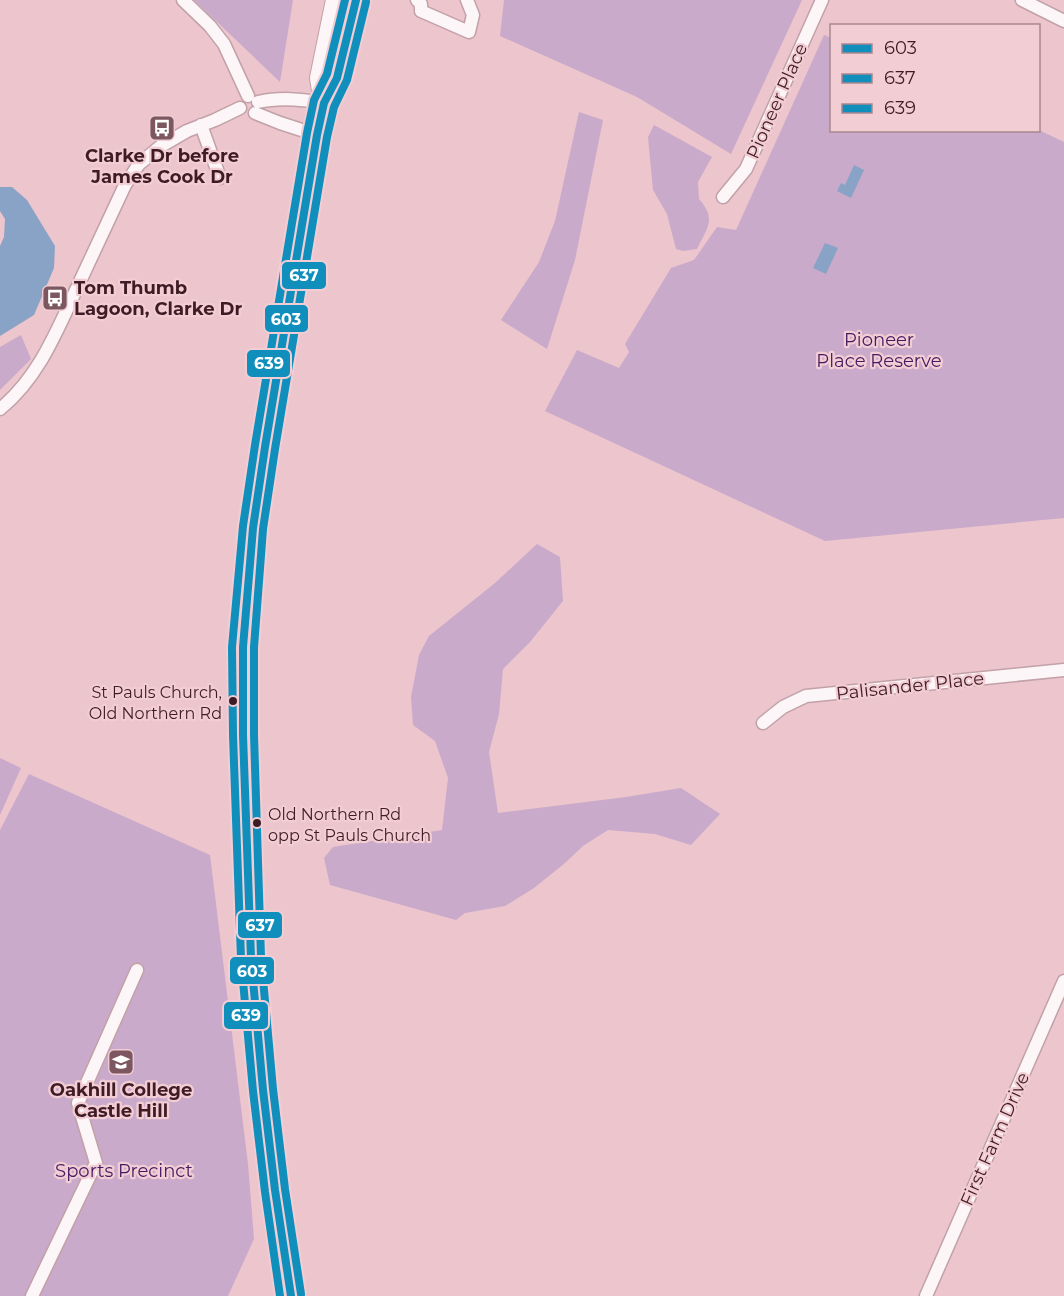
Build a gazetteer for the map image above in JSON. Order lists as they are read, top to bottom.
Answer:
{
  "streets": {
    "street": ["Pioneer Place", "Palisander Place", "First Farm Drive"]
  },
  "parks": ["Pioneer Place Reserve", "Sports Precinct"],
  "places": {
    "bus stop": ["Clarke Dr before James Cook Dr", "Tom Thumb Lagoon, Clarke Dr"],
    "other": ["St Pauls Church, Old Northern Rd", "Old Northern Rd opp St Pauls Church"],
    "school or university": ["Oakhill College Castle Hill"]
  },
  "lines": ["transit line 603", "transit line 639", "transit line 637"],
  "legend": ["603", "637", "639"]
}
